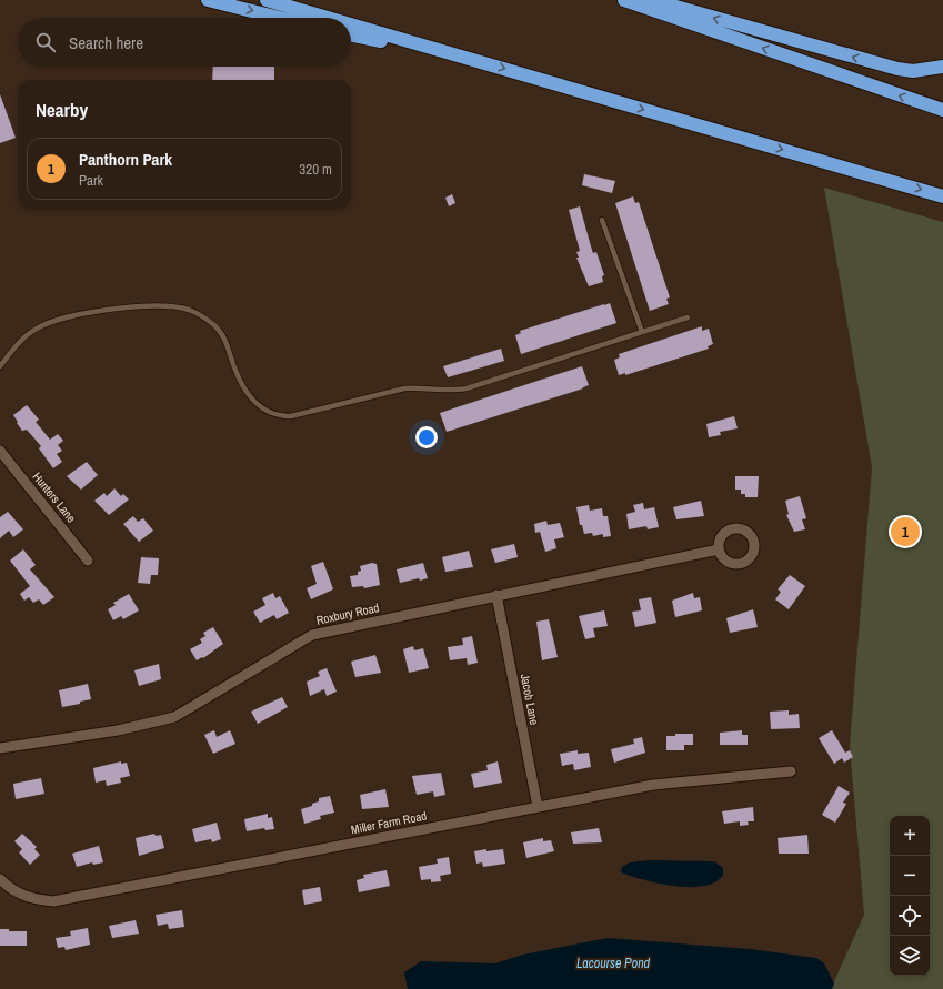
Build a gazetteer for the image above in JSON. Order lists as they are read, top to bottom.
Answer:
{
  "streets": {
    "street": [
      "Hunters Lane",
      "Roxbury Road",
      "Jacob Lane",
      "Miller Farm Road"
    ]
  },
  "crossings": [
    ["Roxbury Road", "Jacob Lane"],
    ["Jacob Lane", "Miller Farm Road"]
  ],
  "water": ["Lacourse Pond"],
  "page": {
    "search": "Search here",
    "heading": "Nearby",
    "list": [
      {
        "mark": "1",
        "name": "Panthorn Park",
        "note": "Park",
        "value": "320 m"
      }
    ],
    "pins": "1",
    "map_buttons": ["+", "−"]
  }
}
